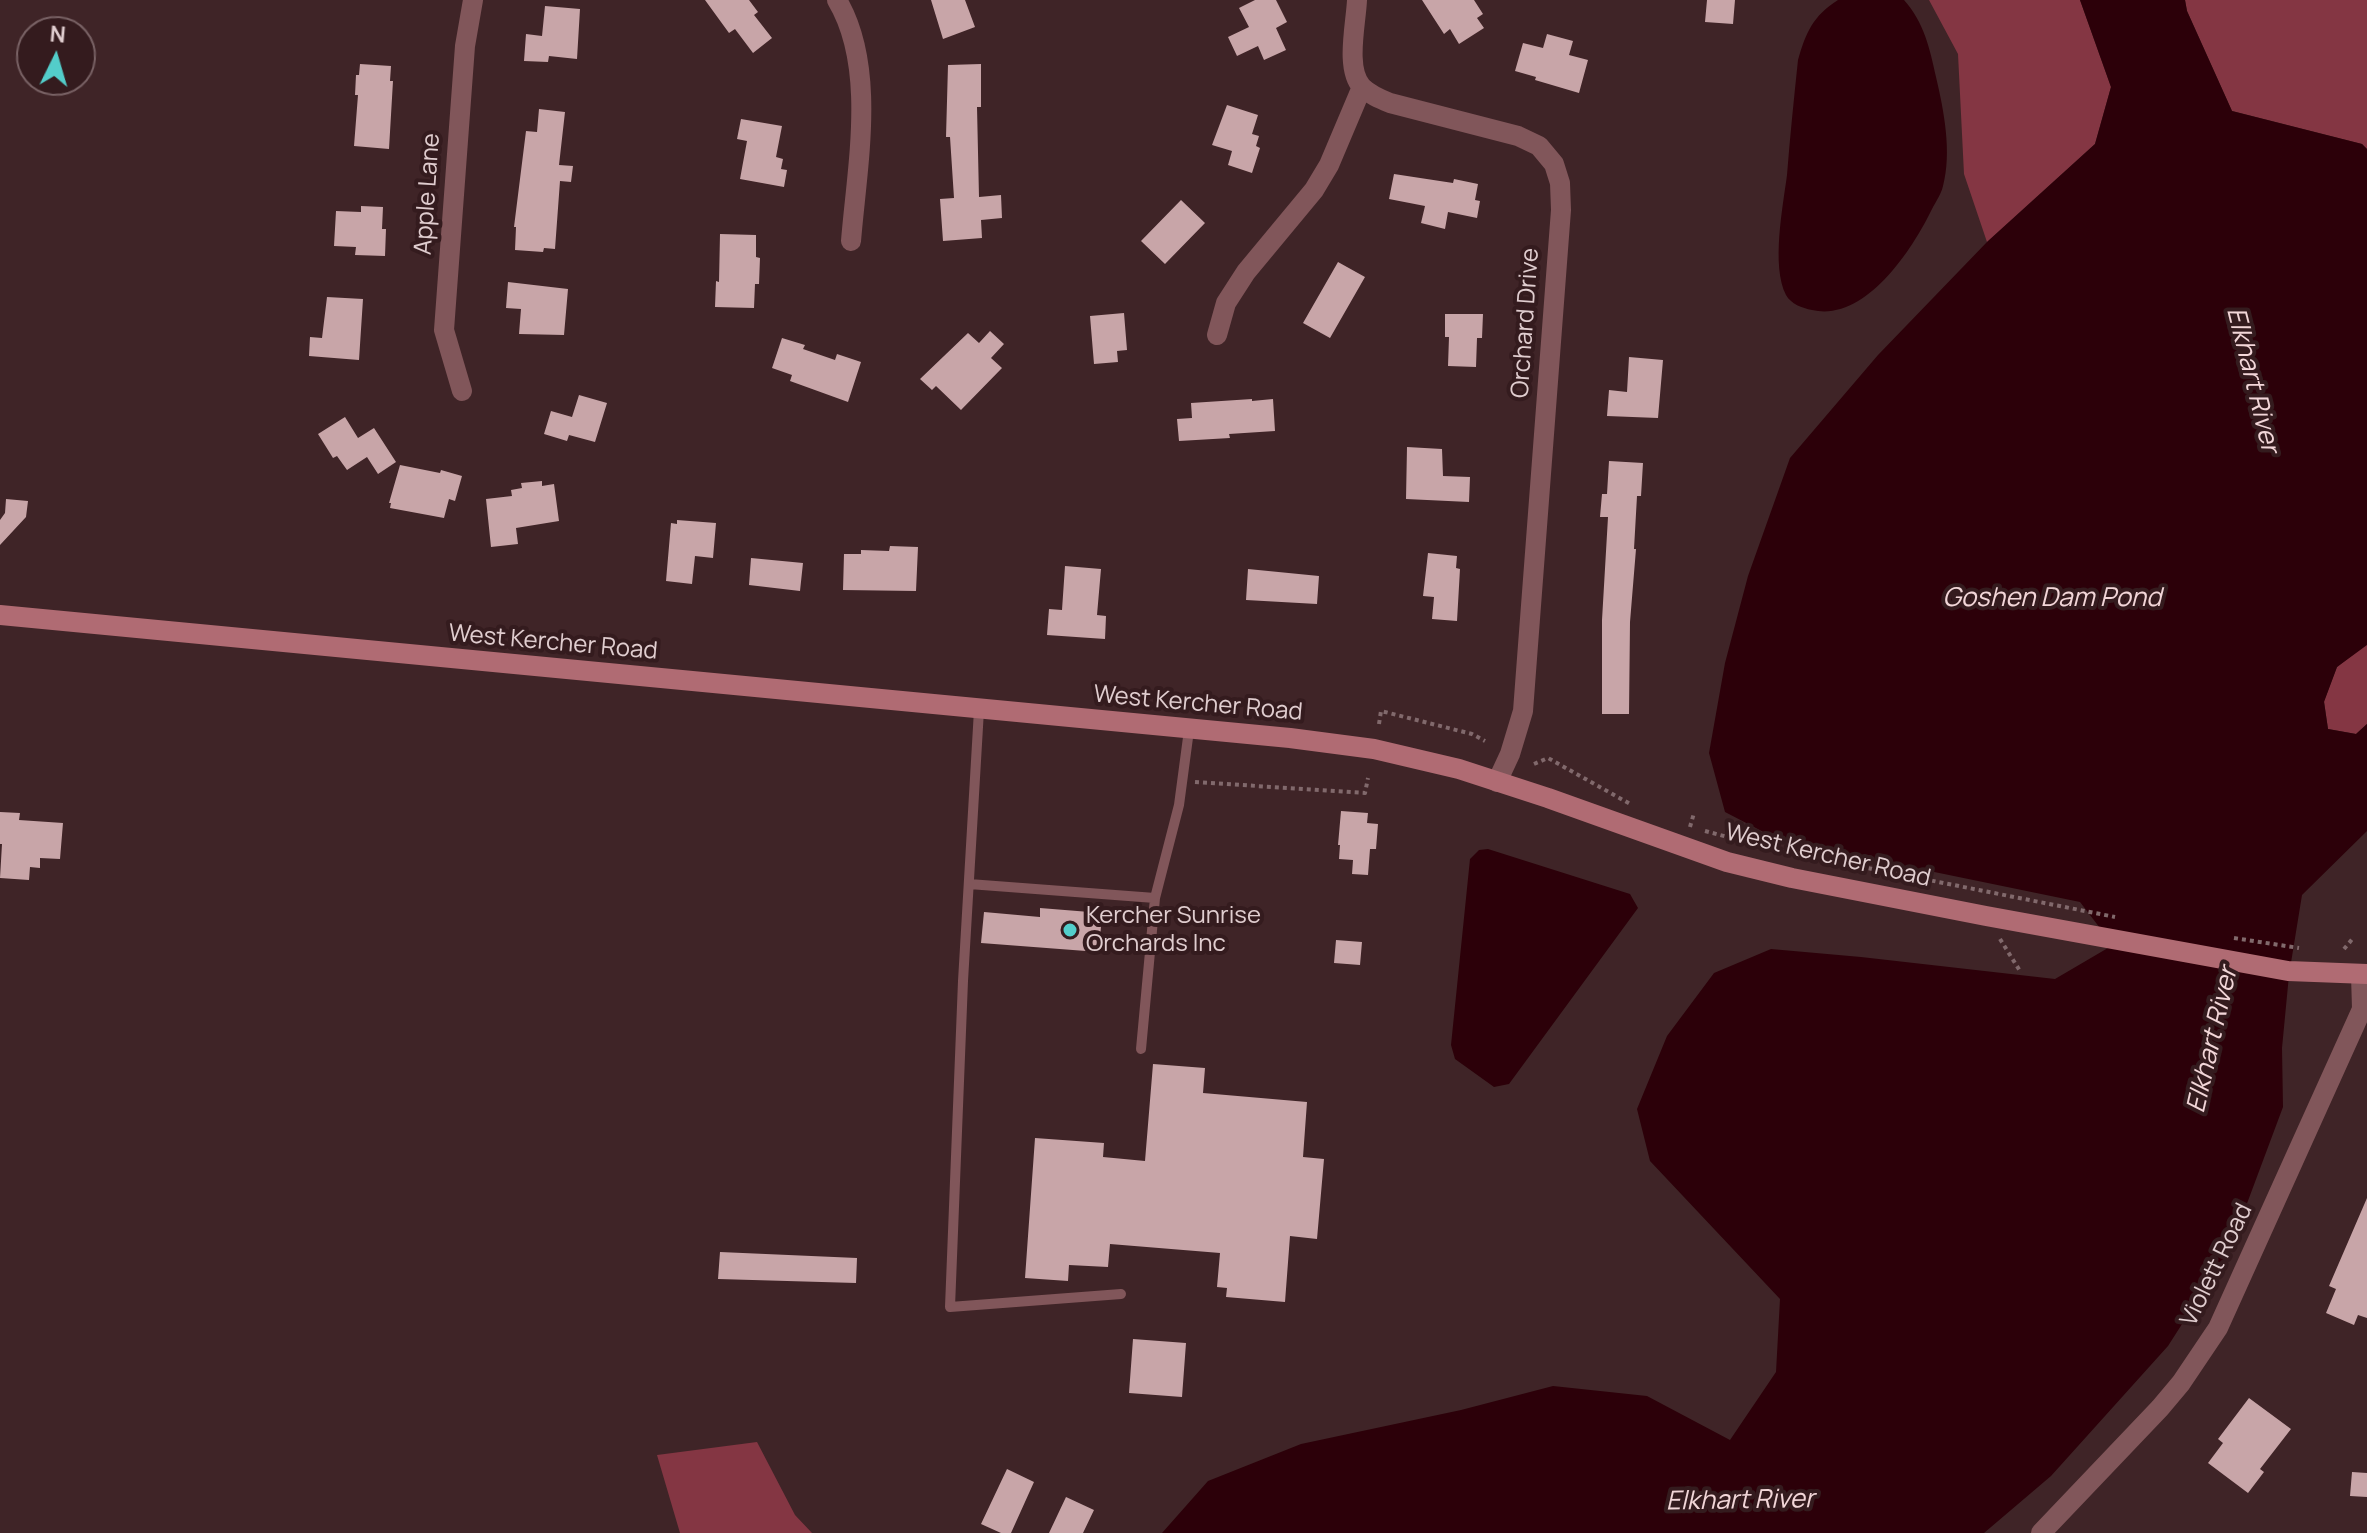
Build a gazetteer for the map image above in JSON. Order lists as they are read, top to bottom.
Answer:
{
  "streets": {
    "main road": ["West Kercher Road"],
    "street": ["Apple Lane", "Orchard Drive", "Violett Road"]
  },
  "crossings": [
    ["Orchard Drive", "West Kercher Road"],
    ["West Kercher Road", "Violett Road"]
  ],
  "water": ["Elkhart River", "Goshen Dam Pond"],
  "places": ["Kercher Sunrise Orchards Inc"],
  "north": "top"
}
